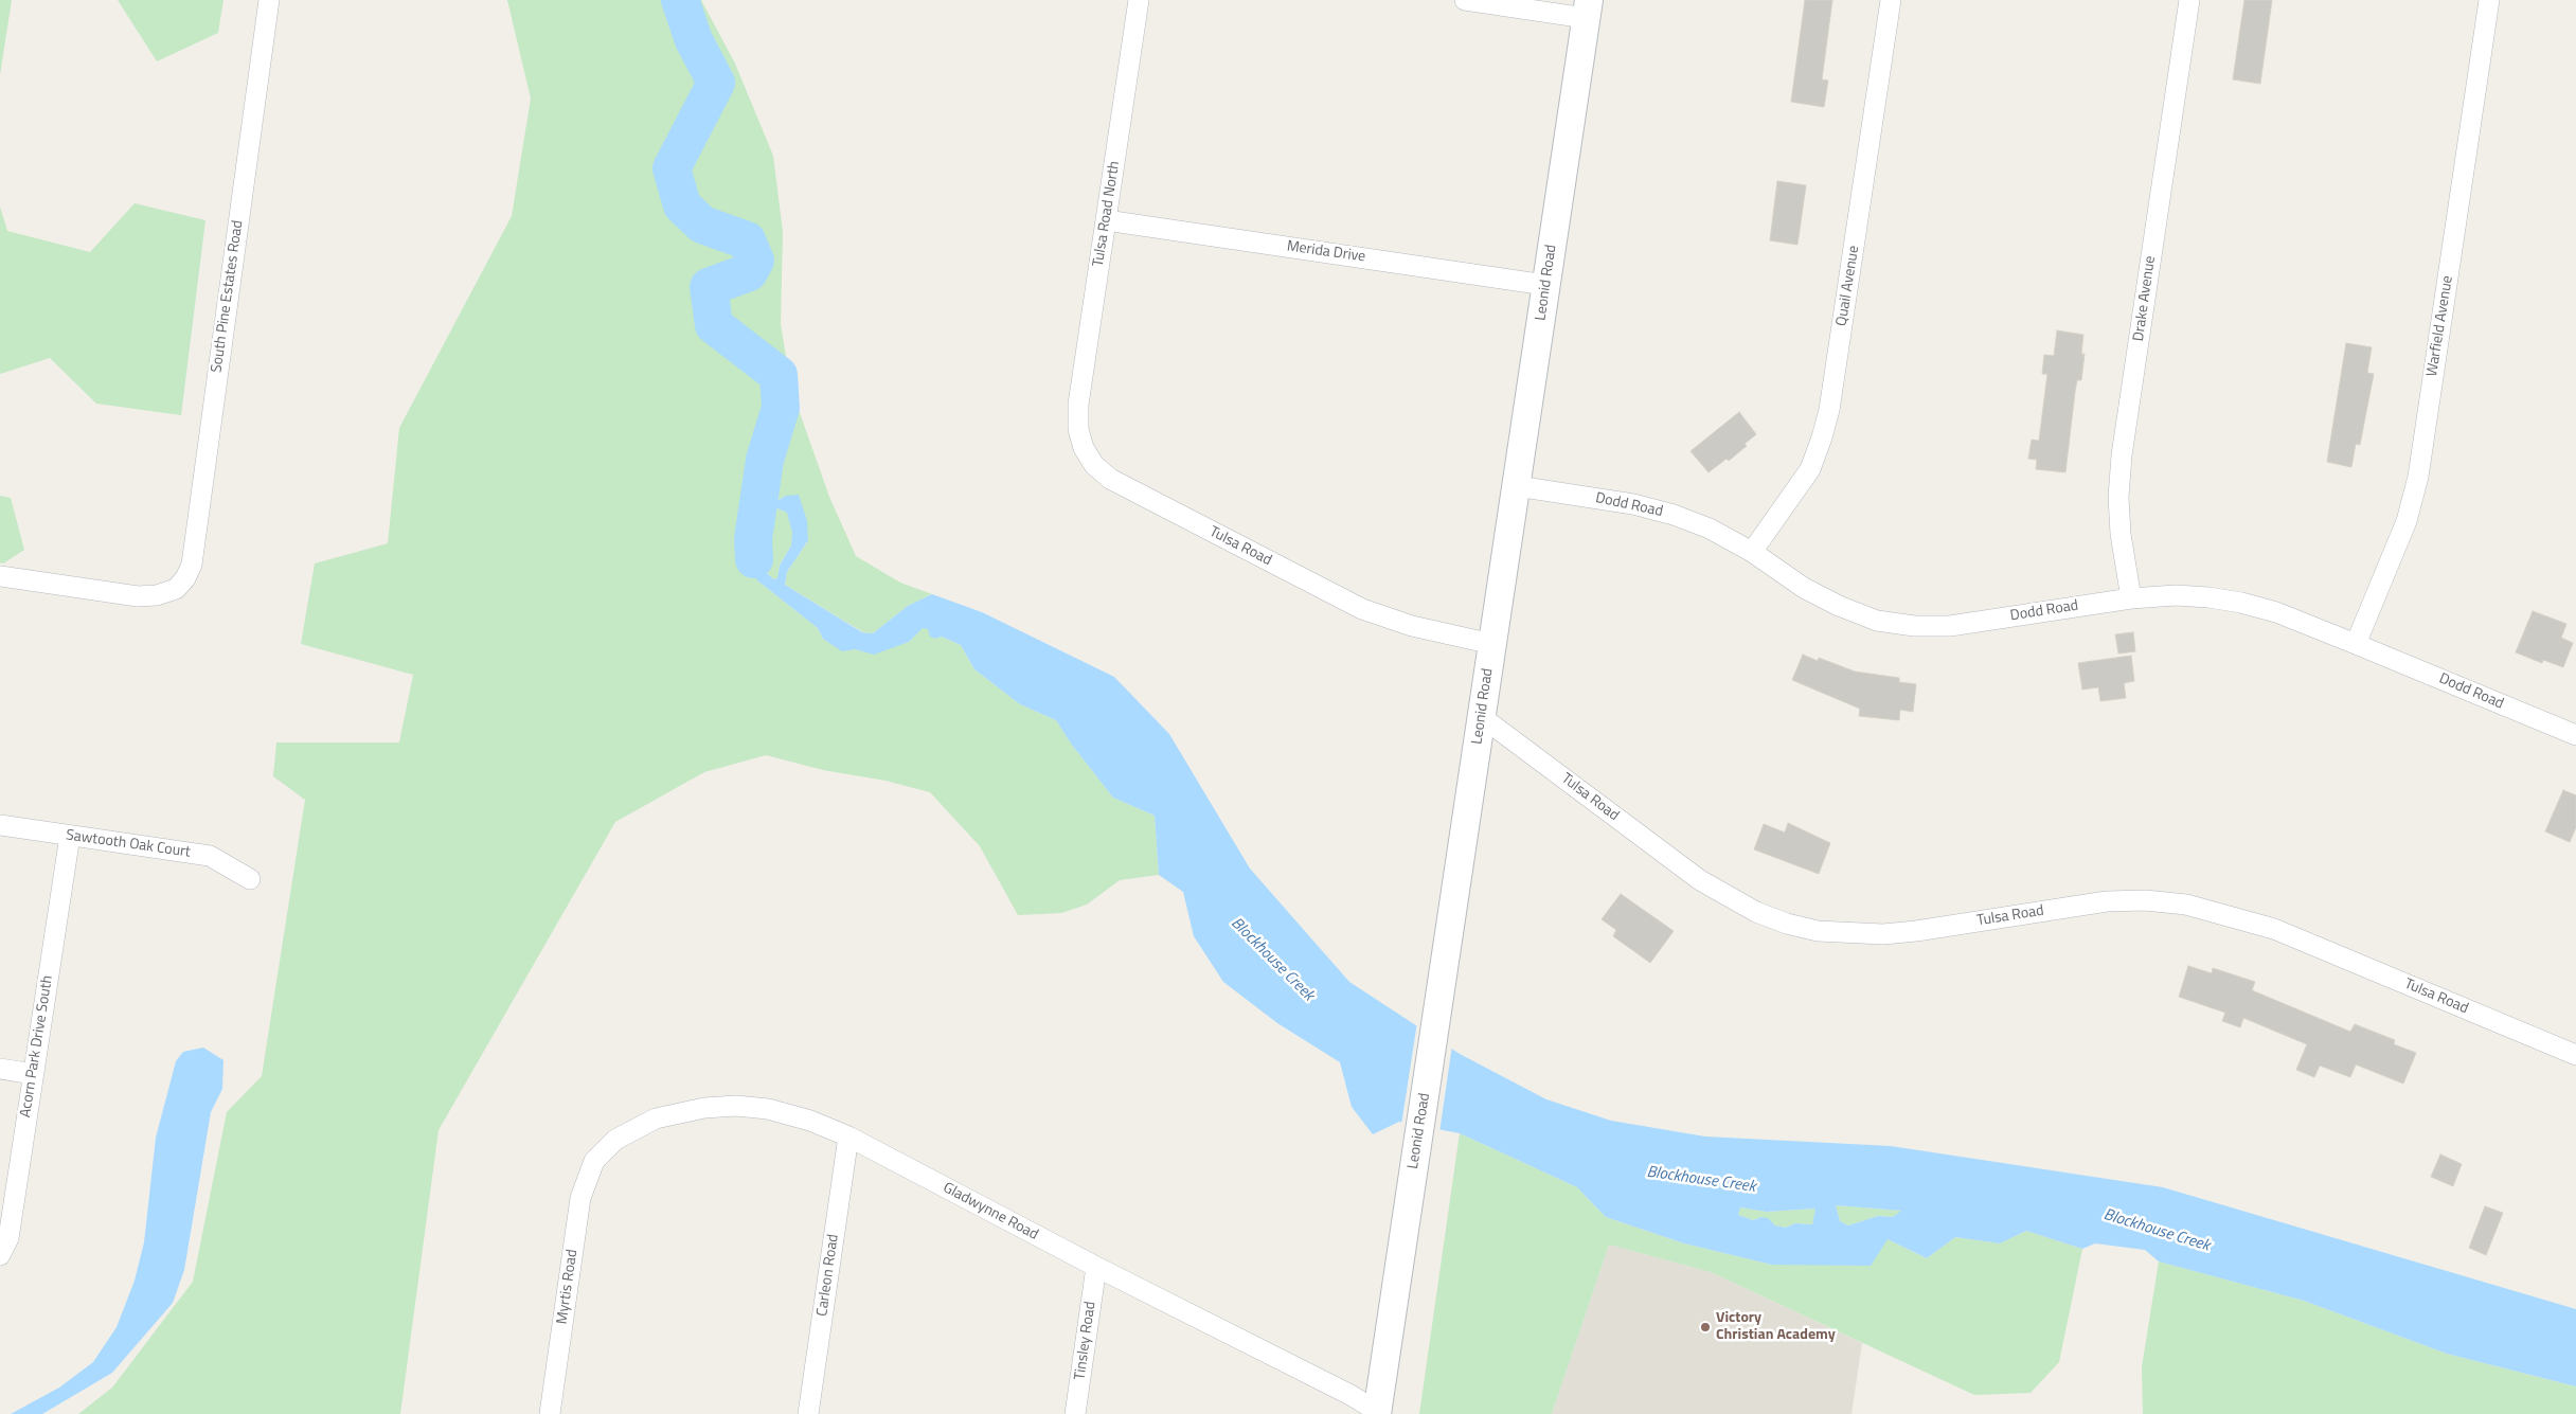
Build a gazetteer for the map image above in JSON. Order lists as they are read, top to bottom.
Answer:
{
  "streets": {
    "street": [
      "Tulsa Road North",
      "Merida Drive",
      "Leonid Road",
      "Quail Avenue",
      "South Pine Estates Road",
      "Drake Avenue",
      "Warfield Avenue",
      "Dodd Road",
      "Tulsa Road",
      "Sawtooth Oak Court",
      "Acorn Park Drive South",
      "Gladwynne Road",
      "Carleon Road",
      "Myrtis Road",
      "Tinsley Road"
    ]
  },
  "crossings": [
    ["Tulsa Road North", "Merida Drive"],
    ["Tulsa Road North", "Tulsa Road"],
    ["Merida Drive", "Leonid Road"],
    ["Leonid Road", "Dodd Road"],
    ["Leonid Road", "Tulsa Road"],
    ["Leonid Road", "Gladwynne Road"],
    ["Quail Avenue", "Dodd Road"],
    ["Drake Avenue", "Dodd Road"],
    ["Warfield Avenue", "Dodd Road"],
    ["Sawtooth Oak Court", "Acorn Park Drive South"],
    ["Gladwynne Road", "Carleon Road"],
    ["Gladwynne Road", "Myrtis Road"],
    ["Gladwynne Road", "Tinsley Road"]
  ],
  "water": ["Blockhouse Creek"],
  "places": ["Victory Christian Academy"]
}
